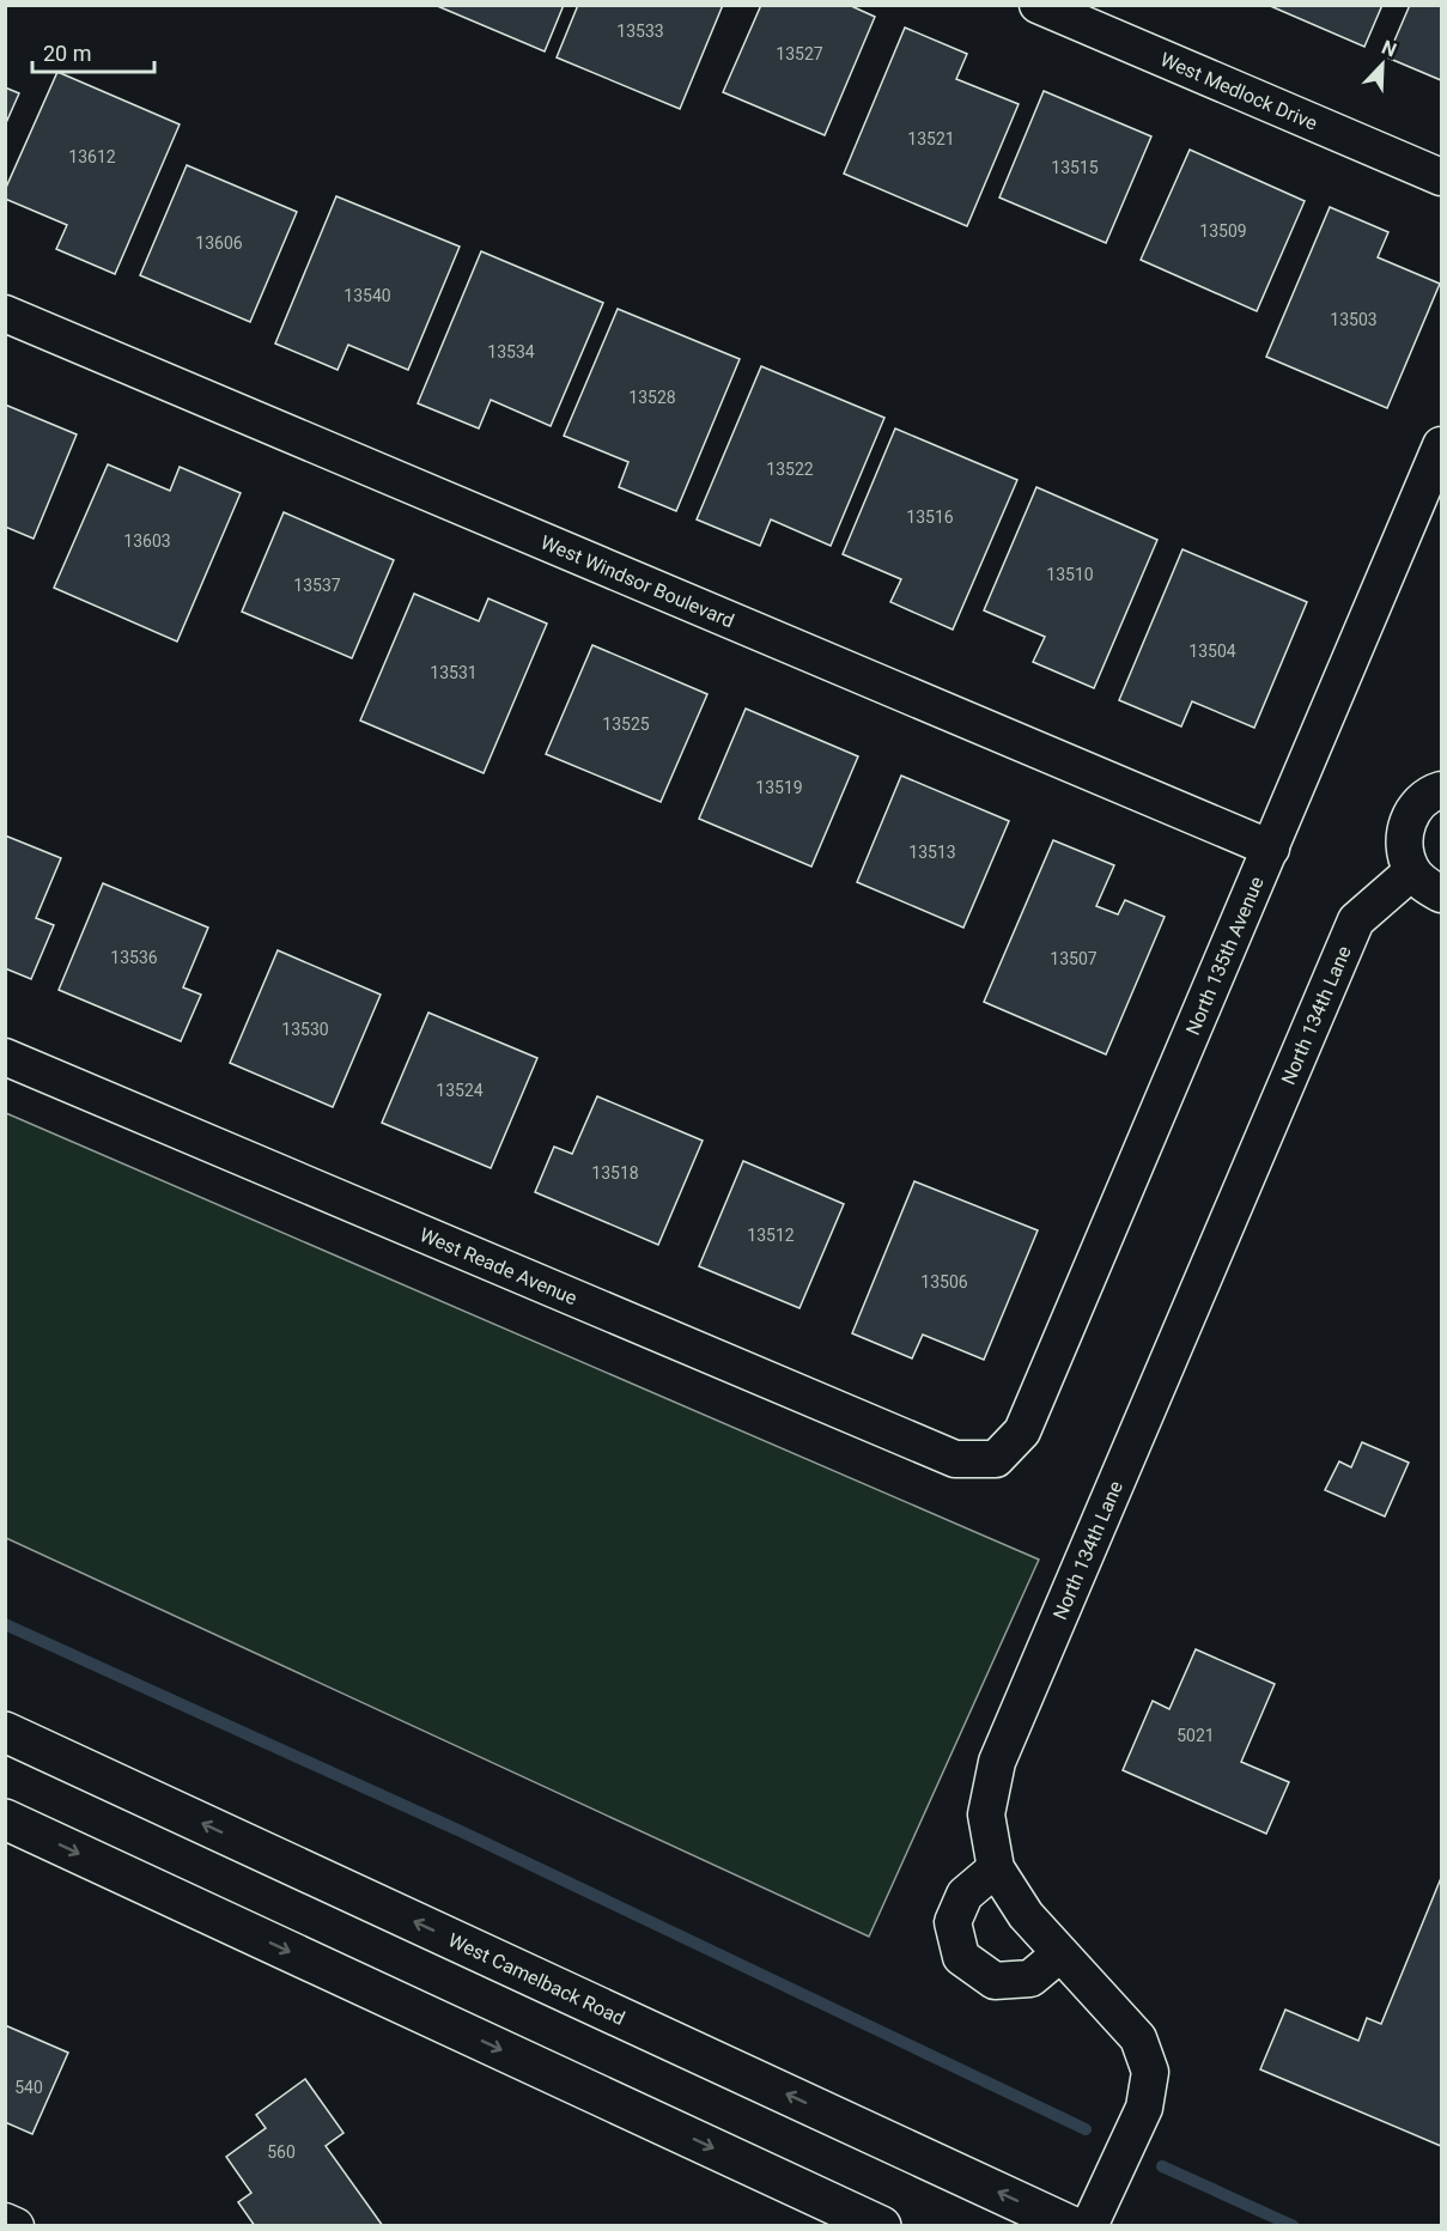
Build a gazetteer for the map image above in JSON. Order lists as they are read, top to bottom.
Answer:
{
  "streets": {
    "main road": ["West Camelback Road"],
    "street": [
      "West Medlock Drive",
      "West Windsor Boulevard",
      "North 135th Avenue",
      "North 134th Lane",
      "West Reade Avenue"
    ]
  },
  "crossings": [
    ["West Windsor Boulevard", "North 135th Avenue"],
    ["North 135th Avenue", "West Reade Avenue"]
  ],
  "house_numbers": [
    "13533",
    "13527",
    "13521",
    "13612",
    "13515",
    "13509",
    "13606",
    "13540",
    "13503",
    "13534",
    "13528",
    "13522",
    "13516",
    "13603",
    "13510",
    "13537",
    "13504",
    "13531",
    "13525",
    "13519",
    "13513",
    "13536",
    "13507",
    "13530",
    "13524",
    "13518",
    "13512",
    "13506",
    "5021",
    "540",
    "560"
  ],
  "scale_bar": "20 m",
  "north": "top right"
}
